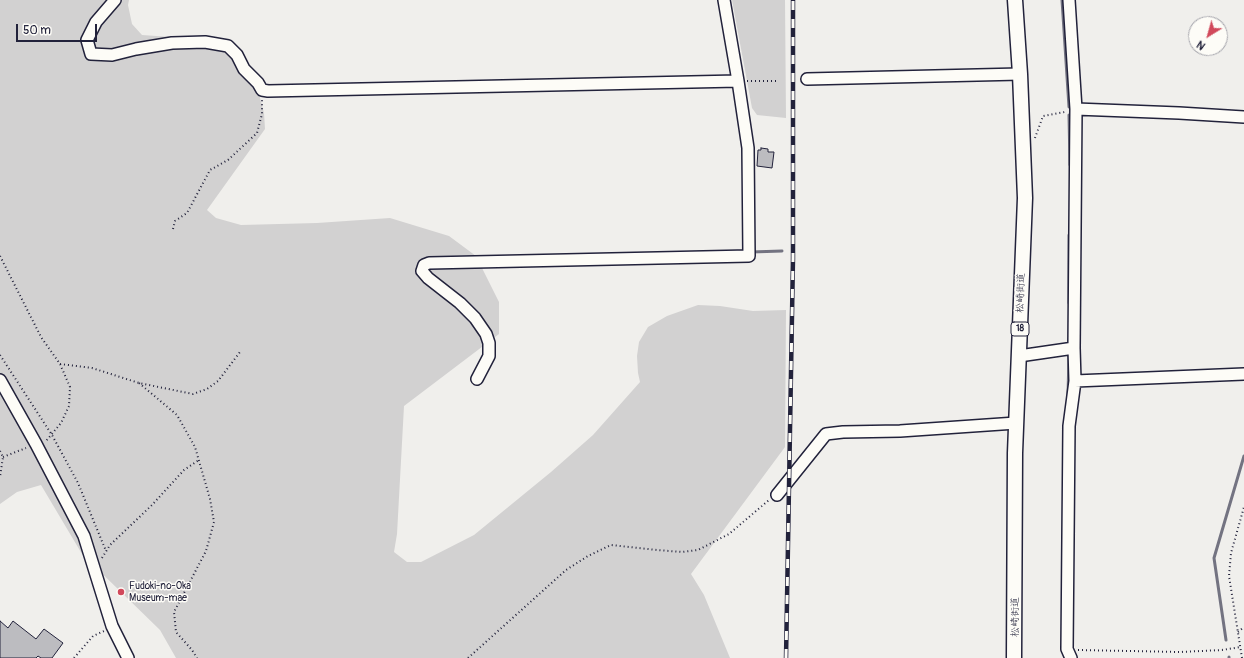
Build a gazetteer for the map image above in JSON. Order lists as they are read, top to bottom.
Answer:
{
  "streets": {
    "main road": ["松崎街道", "18"]
  },
  "places": ["Fudoki-no-Oka Museum-mae"],
  "scale_bar": "50 m",
  "north": "bottom left"
}
